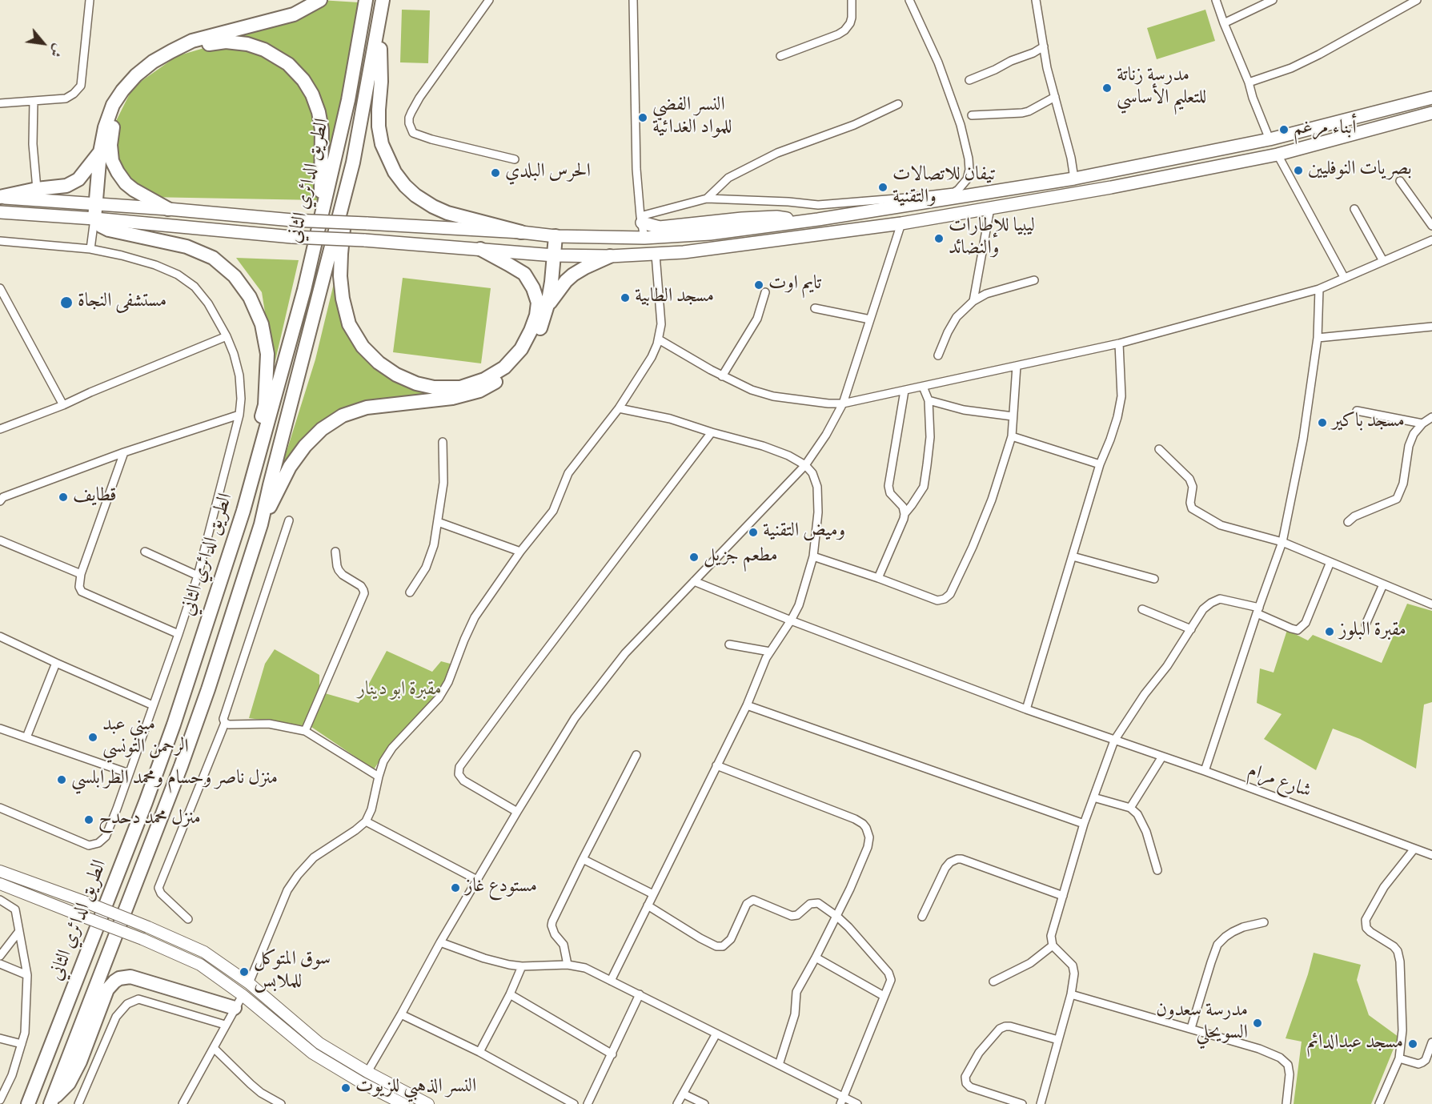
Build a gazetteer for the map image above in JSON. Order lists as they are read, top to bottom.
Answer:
{
  "streets": {
    "highway": ["الطريق الدائري الثاني"],
    "street": ["شارع مرام"]
  },
  "parks": ["مقبرة ابو دينار"],
  "places": [
    "مدرسة زناتة للتعليم الأساسي",
    "النسر الفضي للمواد الغدائية",
    "أبناء مرغم",
    "بصريات النوفليين",
    "الحرس البلدي",
    "تيفان للاتصالات والتقنية",
    "ليبيا للإطارات والنضائد",
    "تايم اوت",
    "مسجد الطابية",
    "مستشفى النجاة",
    "مسجد باكير",
    "قطايف",
    "وميض التقنية",
    "مطعم جزيل",
    "مقبرة البلوز",
    "مبني عبد الرحمن التونسي",
    "منزل ناصر وحسام ومحمد الطرابلسي",
    "منزل محمد دحدح",
    "مستودع غاز",
    "سوق المتوكل للملابس",
    "مدرسة سعدون السويحلي",
    "مسجد عبدالدائم",
    "النسر الذهبي للزيوت"
  ],
  "north": "bottom right"
}
